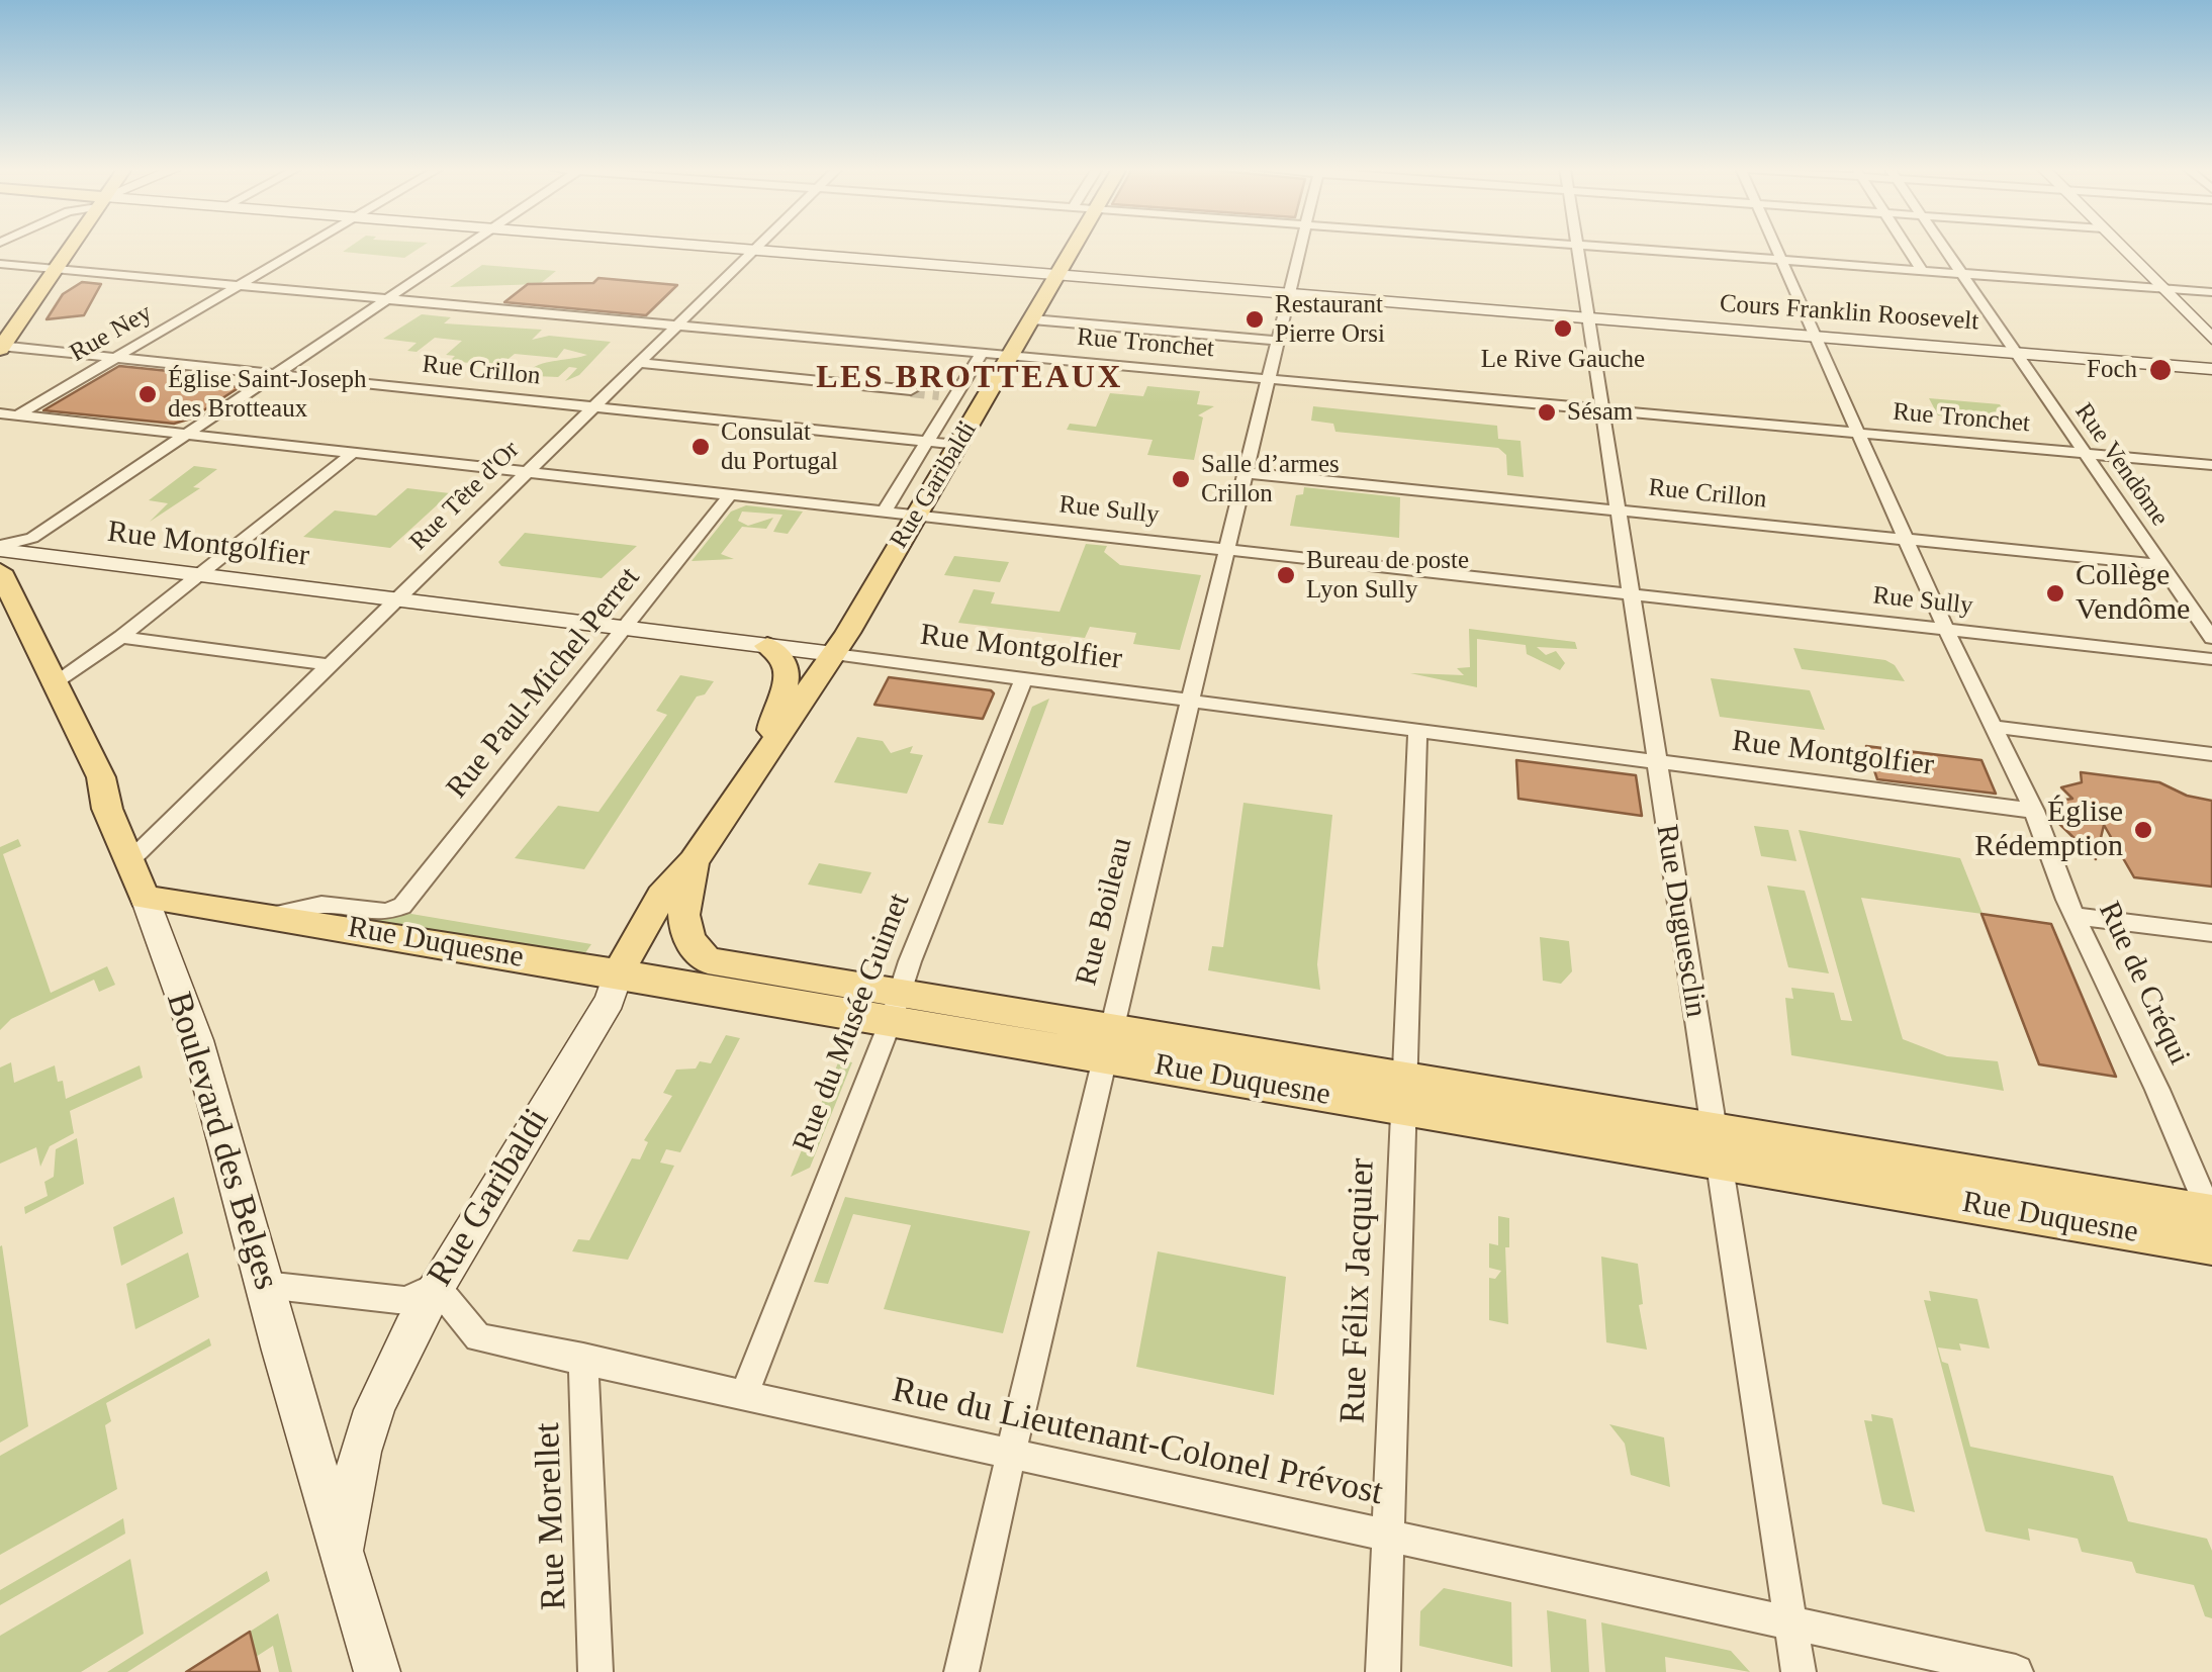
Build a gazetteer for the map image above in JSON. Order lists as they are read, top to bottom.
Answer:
{
  "streets": {
    "main road": [
      "Cours Franklin Roosevelt",
      "Rue Garibaldi",
      "Rue Montgolfier",
      "Rue Duquesne",
      "Boulevard des Belges"
    ],
    "street": [
      "Rue Ney",
      "Rue Tronchet",
      "Rue Crillon",
      "Rue Vendôme",
      "Rue Tête d'Or",
      "Rue Sully",
      "Rue Paul-Michel Perret",
      "Rue Boileau",
      "Rue Duguesclin",
      "Rue de Créqui",
      "Rue du Musée Guimet",
      "Rue Félix Jacquier",
      "Rue du Lieutenant-Colonel Prévost",
      "Rue Morellet"
    ]
  },
  "crossings": [
    ["Cours Franklin Roosevelt", "Rue Vendôme"],
    ["Cours Franklin Roosevelt", "Rue Garibaldi"],
    ["Cours Franklin Roosevelt", "Rue Tête d'Or"],
    ["Cours Franklin Roosevelt", "Rue Boileau"],
    ["Cours Franklin Roosevelt", "Rue Duguesclin"],
    ["Cours Franklin Roosevelt", "Rue de Créqui"],
    ["Rue Ney", "Rue Tronchet"],
    ["Rue Ney", "Rue Crillon"],
    ["Rue Ney", "Rue Sully"],
    ["Rue Tronchet", "Rue Vendôme"],
    ["Rue Tronchet", "Rue Garibaldi"],
    ["Rue Tronchet", "Rue Tête d'Or"],
    ["Rue Tronchet", "Rue Boileau"],
    ["Rue Tronchet", "Rue Duguesclin"],
    ["Rue Tronchet", "Rue de Créqui"],
    ["Rue Crillon", "Rue Vendôme"],
    ["Rue Crillon", "Rue Garibaldi"],
    ["Rue Crillon", "Rue Tête d'Or"],
    ["Rue Crillon", "Rue Boileau"],
    ["Rue Crillon", "Rue Duguesclin"],
    ["Rue Crillon", "Rue de Créqui"],
    ["Rue Garibaldi", "Rue Sully"],
    ["Rue Garibaldi", "Rue Montgolfier"],
    ["Rue Garibaldi", "Rue Duquesne"],
    ["Rue Garibaldi", "Boulevard des Belges"],
    ["Rue Garibaldi", "Rue du Lieutenant-Colonel Prévost"],
    ["Rue Tête d'Or", "Rue Sully"],
    ["Rue Tête d'Or", "Rue Montgolfier"],
    ["Rue Tête d'Or", "Boulevard des Belges"],
    ["Rue Sully", "Rue Paul-Michel Perret"],
    ["Rue Sully", "Rue Boileau"],
    ["Rue Sully", "Rue Duguesclin"],
    ["Rue Sully", "Rue de Créqui"],
    ["Rue Montgolfier", "Rue Paul-Michel Perret"],
    ["Rue Montgolfier", "Rue Boileau"],
    ["Rue Montgolfier", "Rue Duguesclin"],
    ["Rue Montgolfier", "Rue de Créqui"],
    ["Rue Montgolfier", "Rue du Musée Guimet"],
    ["Rue Montgolfier", "Rue Félix Jacquier"],
    ["Rue Paul-Michel Perret", "Rue Duquesne"],
    ["Rue Boileau", "Rue Duquesne"],
    ["Rue Boileau", "Rue du Lieutenant-Colonel Prévost"],
    ["Rue Duguesclin", "Rue Duquesne"],
    ["Rue Duguesclin", "Rue du Lieutenant-Colonel Prévost"],
    ["Rue Duquesne", "Rue de Créqui"],
    ["Rue Duquesne", "Rue du Musée Guimet"],
    ["Rue Duquesne", "Boulevard des Belges"],
    ["Rue Duquesne", "Rue Félix Jacquier"],
    ["Rue du Musée Guimet", "Rue du Lieutenant-Colonel Prévost"],
    ["Rue Félix Jacquier", "Rue du Lieutenant-Colonel Prévost"],
    ["Rue du Lieutenant-Colonel Prévost", "Rue Morellet"]
  ],
  "districts": ["LES BROTTEAUX"],
  "places": [
    "Restaurant Pierre Orsi",
    "Le Rive Gauche",
    "Foch",
    "Église Saint-Joseph des Brotteaux",
    "Sésam",
    "Consulat du Portugal",
    "Salle d’armes Crillon",
    "Bureau de poste Lyon Sully",
    "Collège Vendôme",
    "Église Rédemption"
  ]
}
